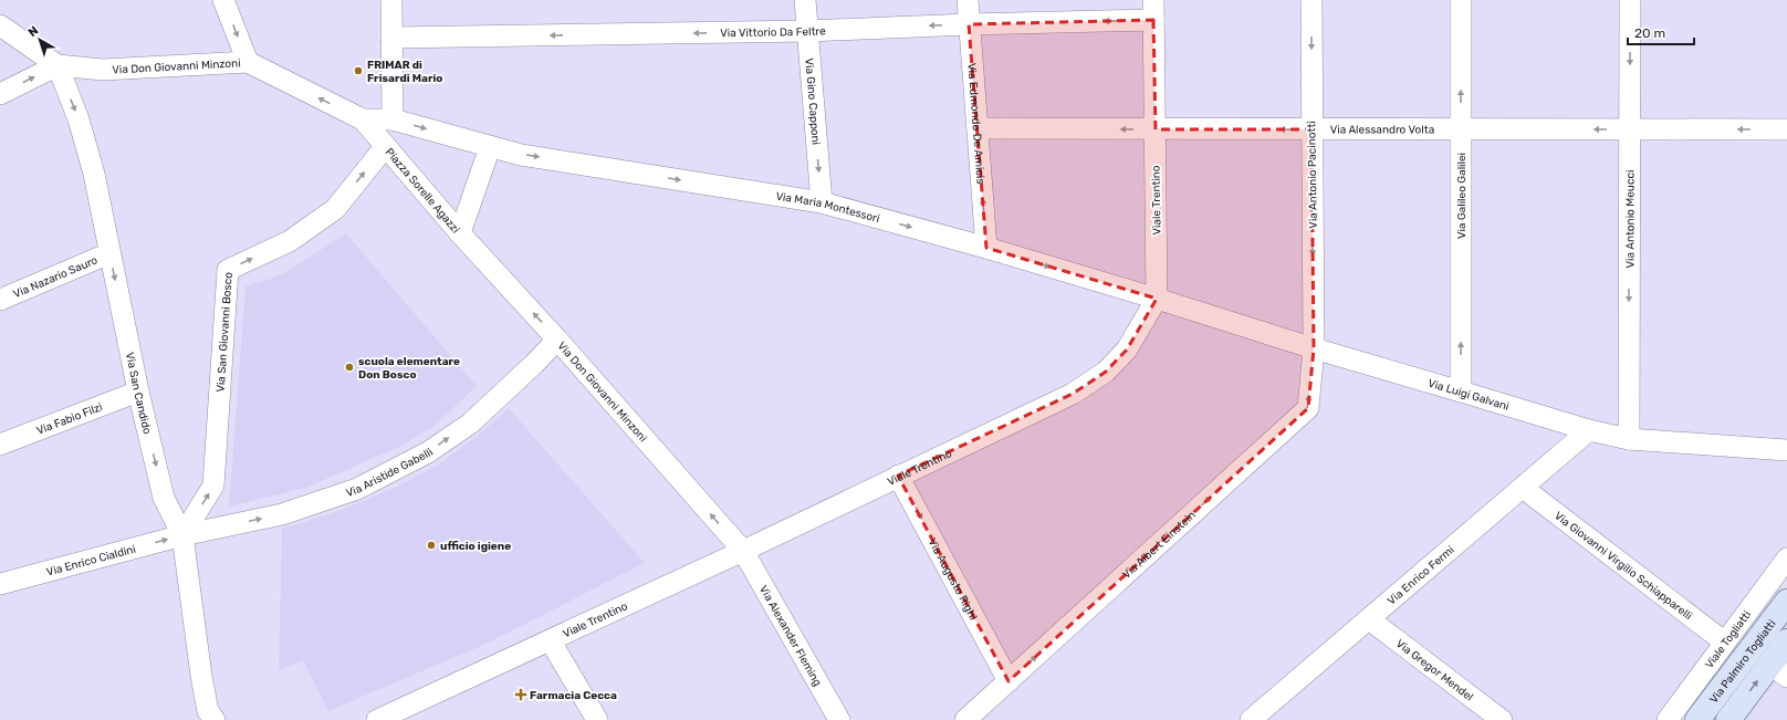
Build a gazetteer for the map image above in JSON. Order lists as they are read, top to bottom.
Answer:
{
  "streets": {
    "main road": ["Via Palmiro Togliatti"],
    "street": [
      "Via Vittorio Da Feltre",
      "Via Don Giovanni Minzoni",
      "Via Gino Capponi",
      "Via Edmondo De Amicis",
      "Via Alessandro Volta",
      "Via Antonio Pacinotti",
      "Piazza Sorelle Agazzi",
      "Via Galileo Galilei",
      "Viale Trentino",
      "Via Maria Montessori",
      "Via Antonio Meucci",
      "Via Nazario Sauro",
      "Via San Giovanni Bosco",
      "Via San Candido",
      "Via Luigi Galvani",
      "Via Fabio Filzi",
      "Via Aristide Gabelli",
      "Via Albert Einstein",
      "Via Enrico Cialdini",
      "Via Giovanni Virgilio Schiapparelli",
      "Via Enrico Fermi",
      "Via Augusto Righi",
      "Via Alexander Fleming",
      "Viale Togliatti",
      "Via Gregor Mendel"
    ]
  },
  "crossings": [
    ["Via Vittorio Da Feltre", "Via Gino Capponi"],
    ["Via Vittorio Da Feltre", "Via Edmondo De Amicis"],
    ["Via Vittorio Da Feltre", "Viale Trentino"],
    ["Via Don Giovanni Minzoni", "Piazza Sorelle Agazzi"],
    ["Via Don Giovanni Minzoni", "Viale Trentino"],
    ["Via Don Giovanni Minzoni", "Via San Candido"],
    ["Via Don Giovanni Minzoni", "Via Aristide Gabelli"],
    ["Via Don Giovanni Minzoni", "Via Alexander Fleming"],
    ["Via Gino Capponi", "Via Maria Montessori"],
    ["Via Edmondo De Amicis", "Via Alessandro Volta"],
    ["Via Edmondo De Amicis", "Via Maria Montessori"],
    ["Via Alessandro Volta", "Via Antonio Pacinotti"],
    ["Via Alessandro Volta", "Via Galileo Galilei"],
    ["Via Alessandro Volta", "Viale Trentino"],
    ["Via Alessandro Volta", "Via Antonio Meucci"],
    ["Via Antonio Pacinotti", "Via Luigi Galvani"],
    ["Via Antonio Pacinotti", "Via Albert Einstein"],
    ["Piazza Sorelle Agazzi", "Via Maria Montessori"],
    ["Piazza Sorelle Agazzi", "Via San Giovanni Bosco"],
    ["Via Galileo Galilei", "Via Luigi Galvani"],
    ["Viale Trentino", "Via Maria Montessori"],
    ["Viale Trentino", "Via Luigi Galvani"],
    ["Viale Trentino", "Via Augusto Righi"],
    ["Viale Trentino", "Via Alexander Fleming"],
    ["Via Maria Montessori", "Via Luigi Galvani"],
    ["Via Antonio Meucci", "Via Luigi Galvani"],
    ["Via Nazario Sauro", "Via San Candido"],
    ["Via San Giovanni Bosco", "Via San Candido"],
    ["Via San Giovanni Bosco", "Via Aristide Gabelli"],
    ["Via San Giovanni Bosco", "Via Enrico Cialdini"],
    ["Via San Candido", "Via Fabio Filzi"],
    ["Via San Candido", "Via Aristide Gabelli"],
    ["Via San Candido", "Via Enrico Cialdini"],
    ["Via Luigi Galvani", "Via Albert Einstein"],
    ["Via Luigi Galvani", "Via Enrico Fermi"],
    ["Via Aristide Gabelli", "Via Enrico Cialdini"],
    ["Via Albert Einstein", "Via Augusto Righi"],
    ["Via Giovanni Virgilio Schiapparelli", "Via Enrico Fermi"],
    ["Via Giovanni Virgilio Schiapparelli", "Viale Togliatti"],
    ["Via Enrico Fermi", "Via Gregor Mendel"]
  ],
  "one_way": [
    "Via Vittorio Da Feltre",
    "Via Don Giovanni Minzoni",
    "Via Gino Capponi",
    "Via Edmondo De Amicis",
    "Via Alessandro Volta",
    "Via Antonio Pacinotti",
    "Via Galileo Galilei",
    "Via Maria Montessori",
    "Via Antonio Meucci",
    "Via San Giovanni Bosco",
    "Via San Candido",
    "Via Aristide Gabelli",
    "Via Albert Einstein",
    "Via Enrico Cialdini",
    "Via Augusto Righi"
  ],
  "places": {
    "other": ["FRIMAR di Frisardi Mario", "scuola elementare Don Bosco", "ufficio igiene"],
    "health": ["Farmacia Cecca"]
  },
  "scale_bar": "20 m",
  "north": "top left"
}
